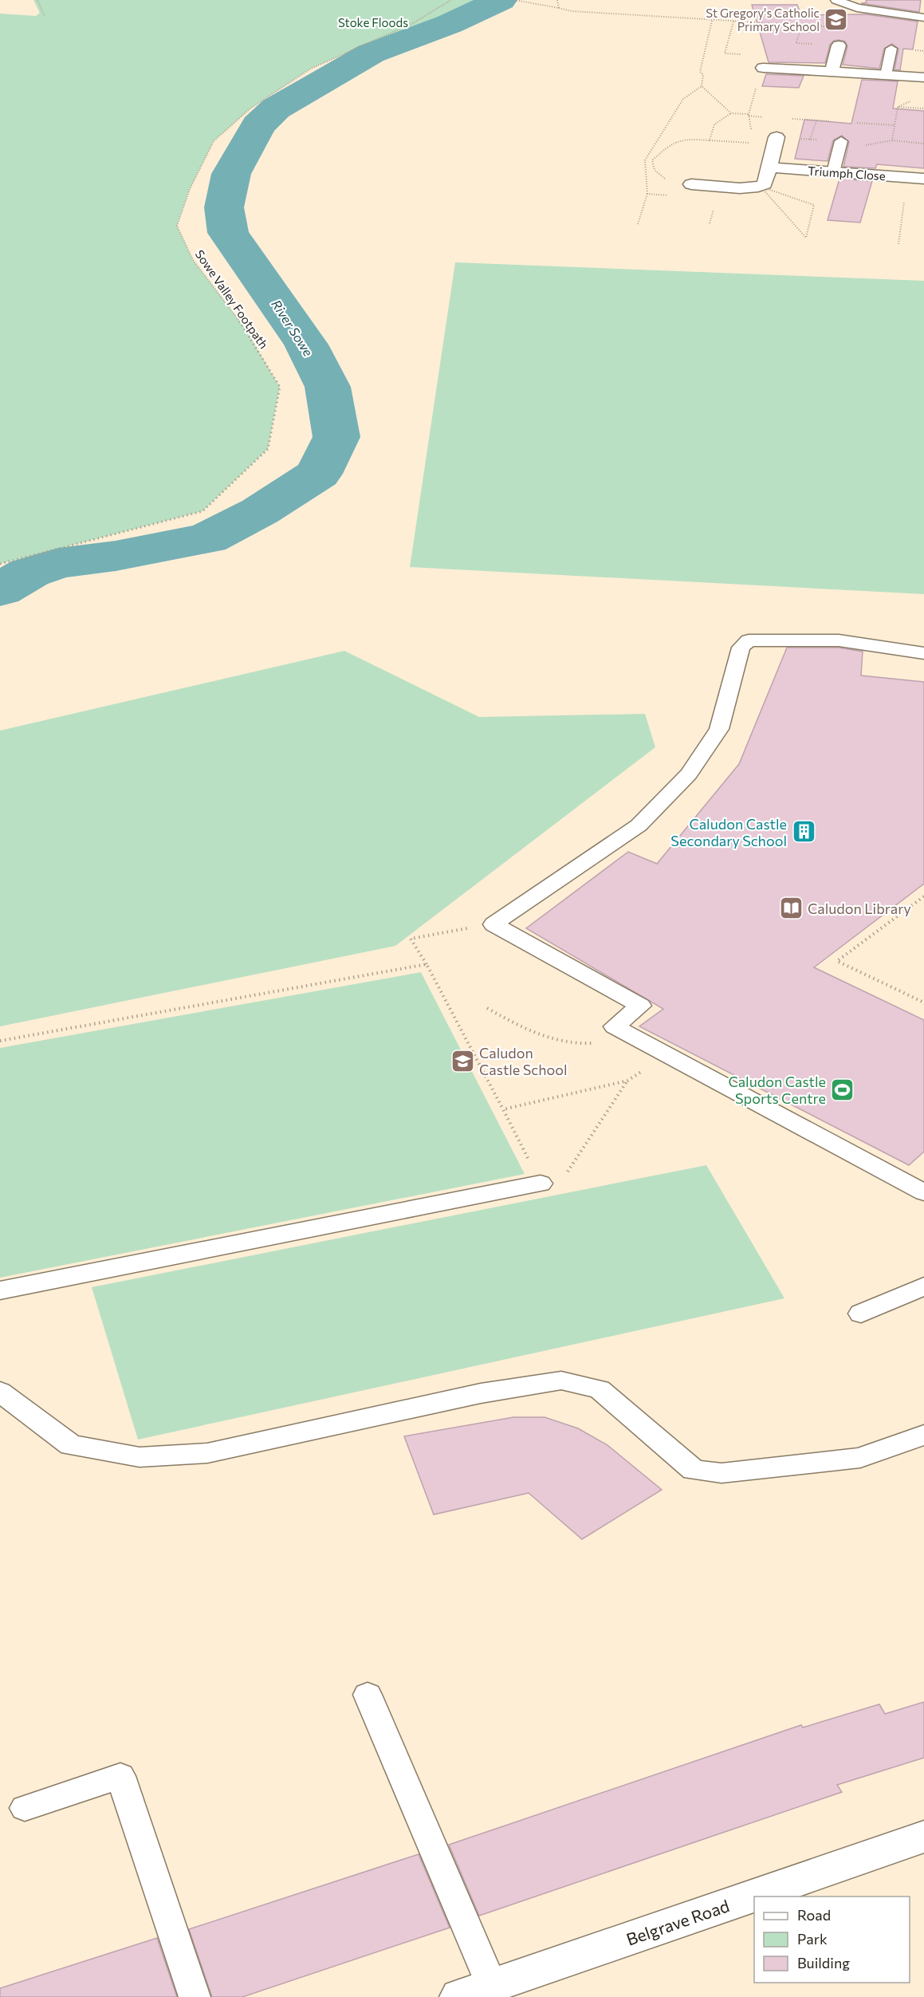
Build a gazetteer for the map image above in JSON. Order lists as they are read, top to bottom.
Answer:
{
  "streets": {
    "street": ["Triumph Close", "Belgrave Road"],
    "path": ["Sowe Valley Footpath"]
  },
  "water": ["River Sowe"],
  "parks": ["Stoke Floods"],
  "places": {
    "school or university": ["St Gregory's Catholic Primary School", "Caludon Castle School"],
    "building": ["Caludon Castle Secondary School"],
    "library": ["Caludon Library"],
    "sports": ["Caludon Castle Sports Centre"]
  },
  "legend": ["Road", "Park", "Building"]
}
